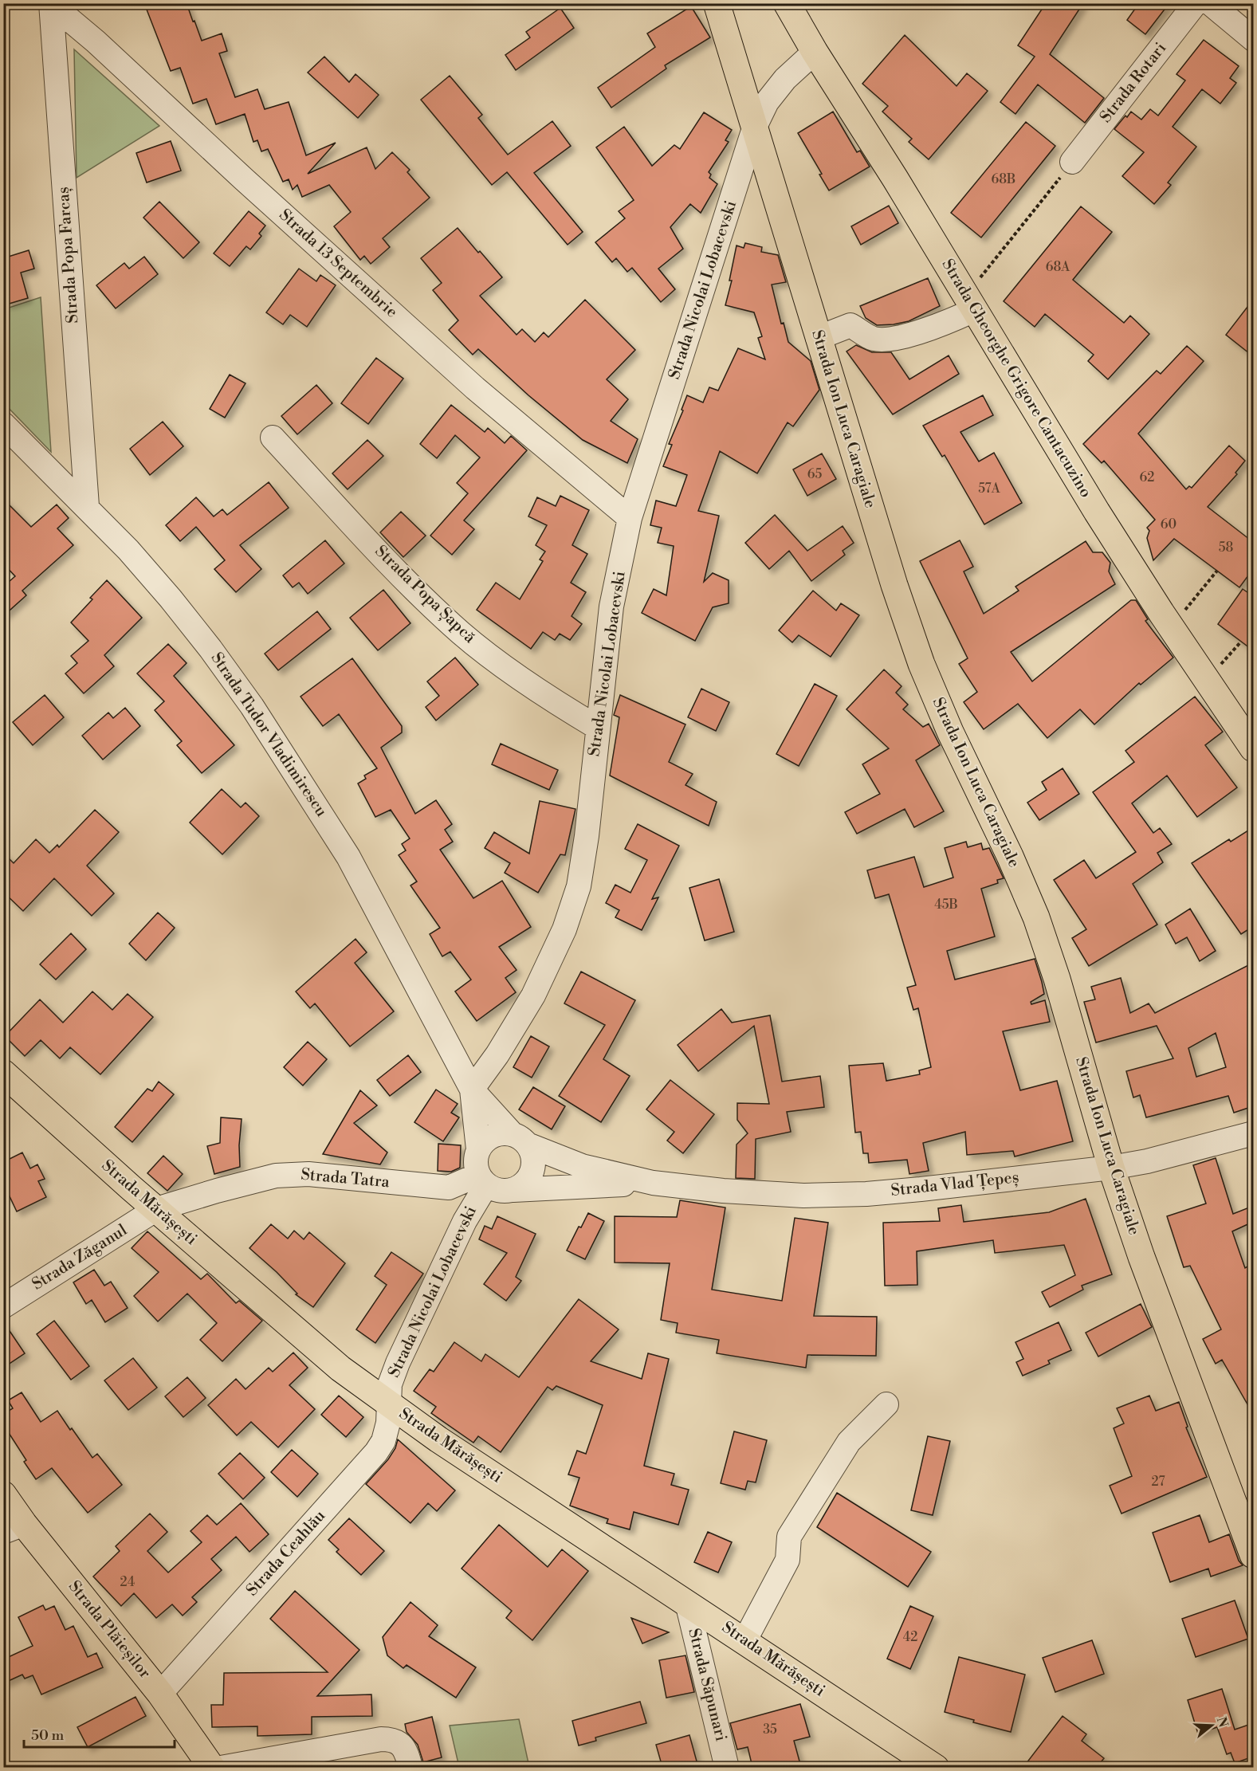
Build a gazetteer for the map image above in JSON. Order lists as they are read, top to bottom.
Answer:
{
  "streets": {
    "main road": [
      "Strada Gheorghe Grigore Cantacuzino",
      "Strada Ion Luca Caragiale",
      "Strada Mărășești",
      "Strada Plăieșilor"
    ],
    "street": [
      "Strada Rotari",
      "Strada Popa Farcaș",
      "Strada 13 Septembrie",
      "Strada Nicolai Lobacevski",
      "Strada Popa Șapcă",
      "Strada Tudor Vladimirescu",
      "Strada Tatra",
      "Strada Vlad Țepeș",
      "Strada Zăganul",
      "Strada Ceahlău",
      "Strada Săpunari"
    ]
  },
  "crossings": [
    ["Strada Popa Farcaș", "Strada 13 Septembrie"],
    ["Strada Popa Farcaș", "Strada Tudor Vladimirescu"],
    ["Strada 13 Septembrie", "Strada Nicolai Lobacevski"],
    ["Strada Nicolai Lobacevski", "Strada Gheorghe Grigore Cantacuzino"],
    ["Strada Nicolai Lobacevski", "Strada Ion Luca Caragiale"],
    ["Strada Nicolai Lobacevski", "Strada Popa Șapcă"],
    ["Strada Nicolai Lobacevski", "Strada Tudor Vladimirescu"],
    ["Strada Nicolai Lobacevski", "Strada Tatra"],
    ["Strada Nicolai Lobacevski", "Strada Vlad Țepeș"],
    ["Strada Nicolai Lobacevski", "Strada Mărășești"],
    ["Strada Nicolai Lobacevski", "Strada Ceahlău"],
    ["Strada Ion Luca Caragiale", "Strada Vlad Țepeș"],
    ["Strada Tudor Vladimirescu", "Strada Tatra"],
    ["Strada Tudor Vladimirescu", "Strada Vlad Țepeș"],
    ["Strada Tatra", "Strada Vlad Țepeș"],
    ["Strada Tatra", "Strada Mărășești"],
    ["Strada Tatra", "Strada Zăganul"],
    ["Strada Mărășești", "Strada Zăganul"],
    ["Strada Mărășești", "Strada Ceahlău"],
    ["Strada Mărășești", "Strada Săpunari"],
    ["Strada Ceahlău", "Strada Plăieșilor"]
  ],
  "house_numbers": [
    "68B",
    "68A",
    "65",
    "62",
    "57A",
    "60",
    "58",
    "45B",
    "27",
    "24",
    "42",
    "35"
  ],
  "scale_bar": "50 m",
  "north": "right"
}
